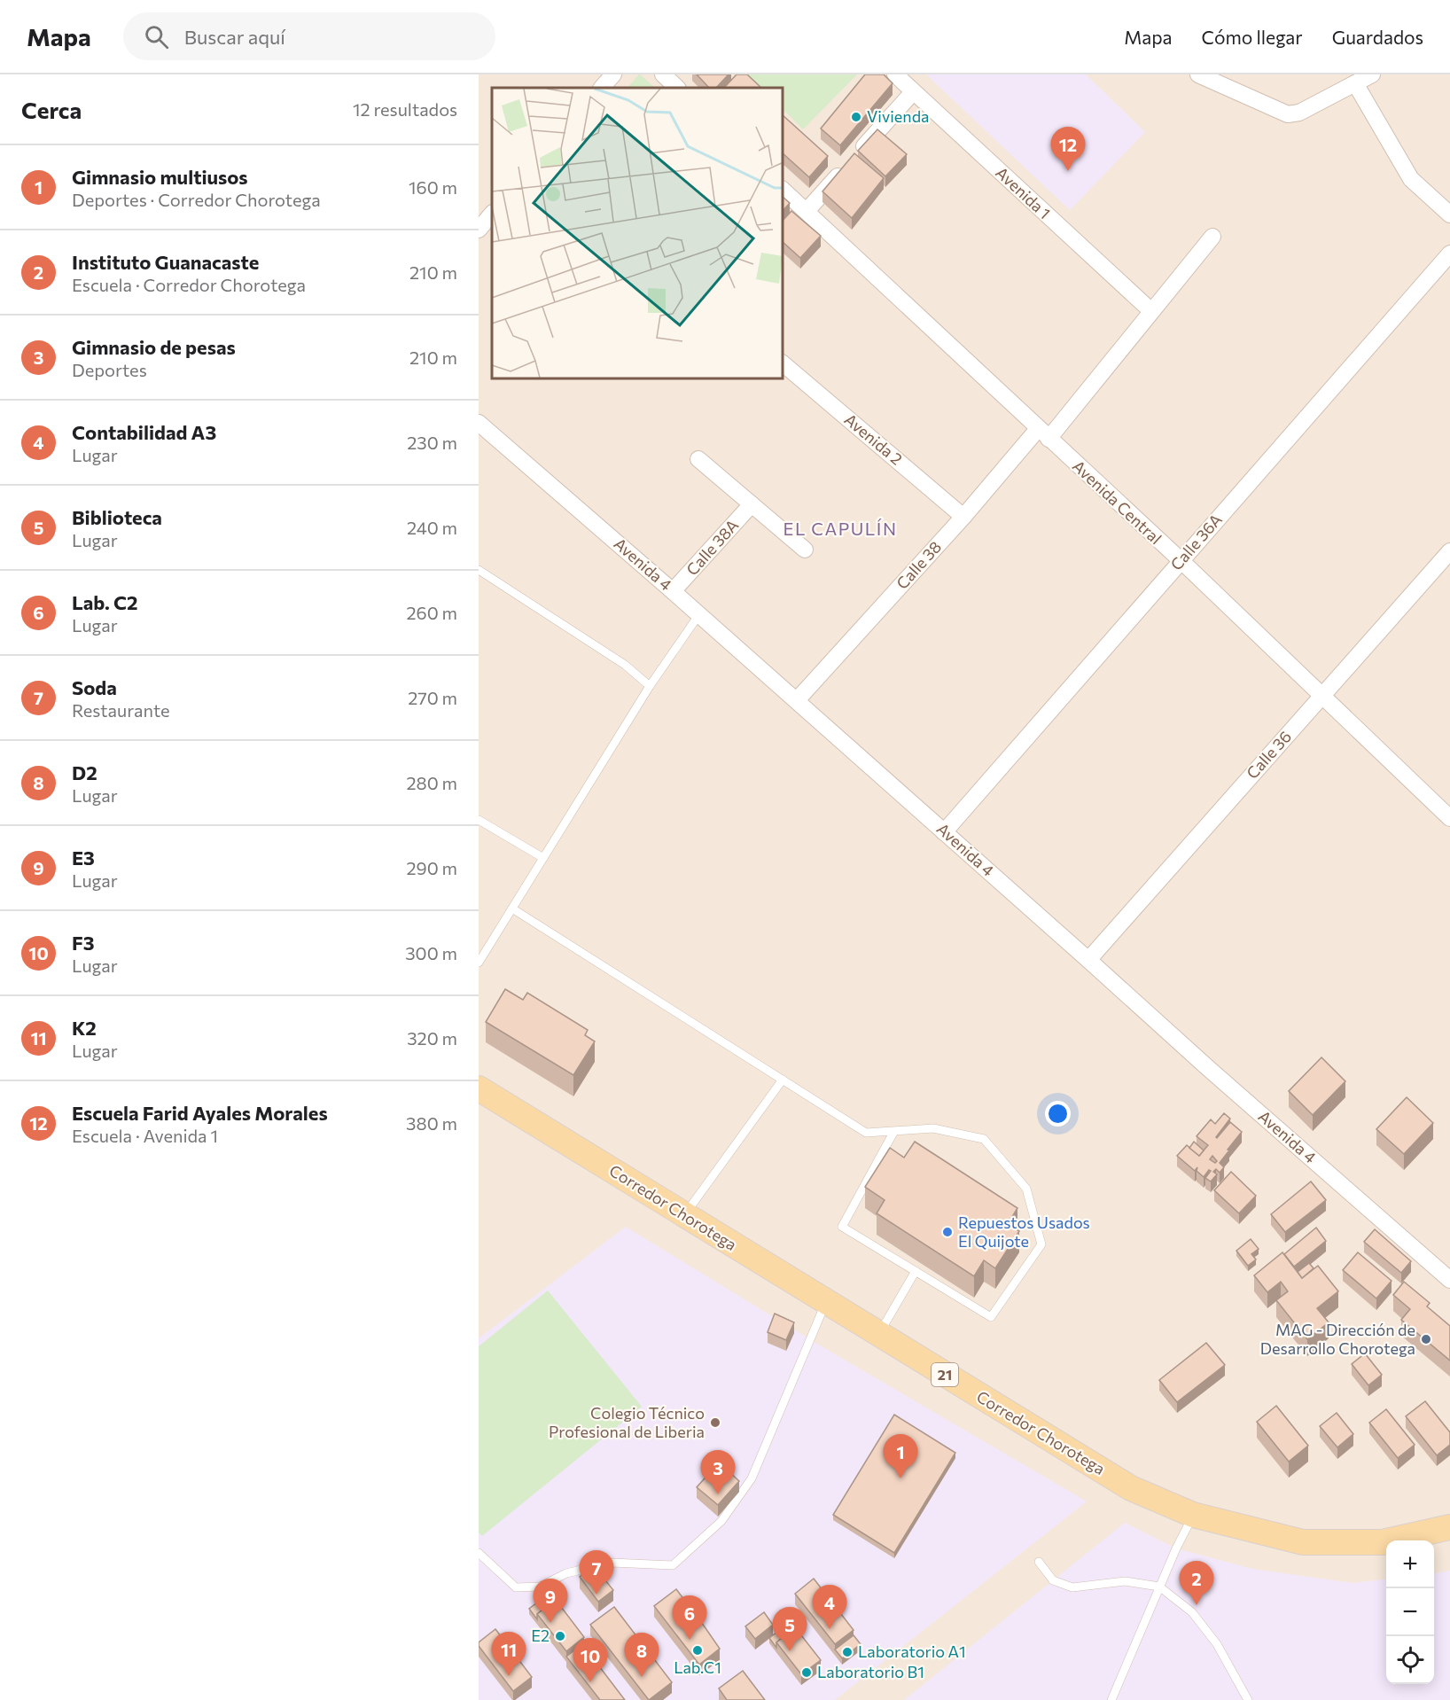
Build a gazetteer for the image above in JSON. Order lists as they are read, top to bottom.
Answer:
{
  "streets": {
    "main road": ["Corredor Chorotega", "21"],
    "street": [
      "Avenida 1",
      "Avenida 2",
      "Avenida Central",
      "Calle 36A",
      "Calle 38A",
      "Avenida 4",
      "Calle 38",
      "Calle 36"
    ]
  },
  "crossings": [
    ["Avenida 1", "Calle 38"],
    ["Avenida 2", "Calle 38"],
    ["Avenida Central", "Calle 36A"],
    ["Avenida Central", "Calle 38"],
    ["Avenida Central", "Calle 36"],
    ["Calle 36A", "Avenida 4"],
    ["Calle 38A", "Avenida 4"],
    ["Avenida 4", "Calle 38"],
    ["Avenida 4", "Calle 36"]
  ],
  "districts": ["EL CAPULÍN"],
  "places": [
    "Vivienda",
    "Repuestos Usados El Quijote",
    "MAG - Dirección de Desarrollo Chorotega",
    "Colegio Técnico Profesional de Liberia",
    "E2",
    "Lab.C1",
    "Laboratorio A1",
    "Laboratorio B1"
  ],
  "page": {
    "header": "Mapa",
    "search": "Buscar aquí",
    "nav": ["Mapa", "Cómo llegar", "Guardados"],
    "heading": ["Cerca", "12 resultados"],
    "pins": [
      "12",
      "1",
      "3",
      "7",
      "2",
      "9",
      "4",
      "6",
      "5",
      "11",
      "8",
      "10"
    ],
    "list": [
      {
        "mark": "1",
        "name": "Gimnasio multiusos",
        "note": "Deportes · Corredor Chorotega",
        "value": "160 m"
      },
      {
        "mark": "2",
        "name": "Instituto Guanacaste",
        "note": "Escuela · Corredor Chorotega",
        "value": "210 m"
      },
      {
        "mark": "3",
        "name": "Gimnasio de pesas",
        "note": "Deportes",
        "value": "210 m"
      },
      {
        "mark": "4",
        "name": "Contabilidad A3",
        "note": "Lugar",
        "value": "230 m"
      },
      {
        "mark": "5",
        "name": "Biblioteca",
        "note": "Lugar",
        "value": "240 m"
      },
      {
        "mark": "6",
        "name": "Lab. C2",
        "note": "Lugar",
        "value": "260 m"
      },
      {
        "mark": "7",
        "name": "Soda",
        "note": "Restaurante",
        "value": "270 m"
      },
      {
        "mark": "8",
        "name": "D2",
        "note": "Lugar",
        "value": "280 m"
      },
      {
        "mark": "9",
        "name": "E3",
        "note": "Lugar",
        "value": "290 m"
      },
      {
        "mark": "10",
        "name": "F3",
        "note": "Lugar",
        "value": "300 m"
      },
      {
        "mark": "11",
        "name": "K2",
        "note": "Lugar",
        "value": "320 m"
      },
      {
        "mark": "12",
        "name": "Escuela Farid Ayales Morales",
        "note": "Escuela · Avenida 1",
        "value": "380 m"
      }
    ],
    "map_buttons": ["+", "−"]
  }
}
